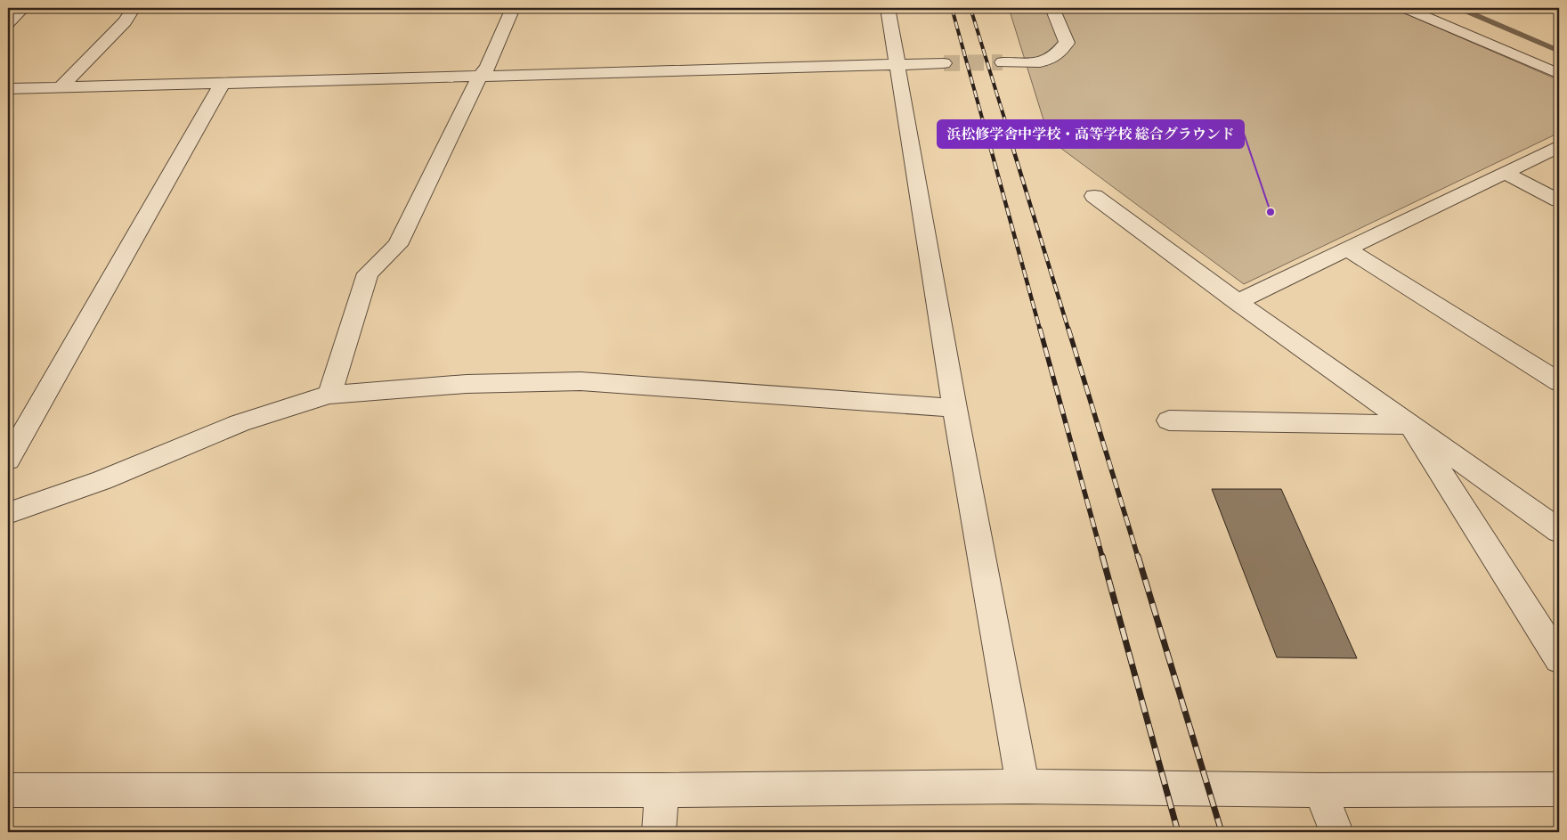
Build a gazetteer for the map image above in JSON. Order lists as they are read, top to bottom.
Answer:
{
  "places": ["浜松修学舎中学校・高等学校 総合グラウンド"]
}
